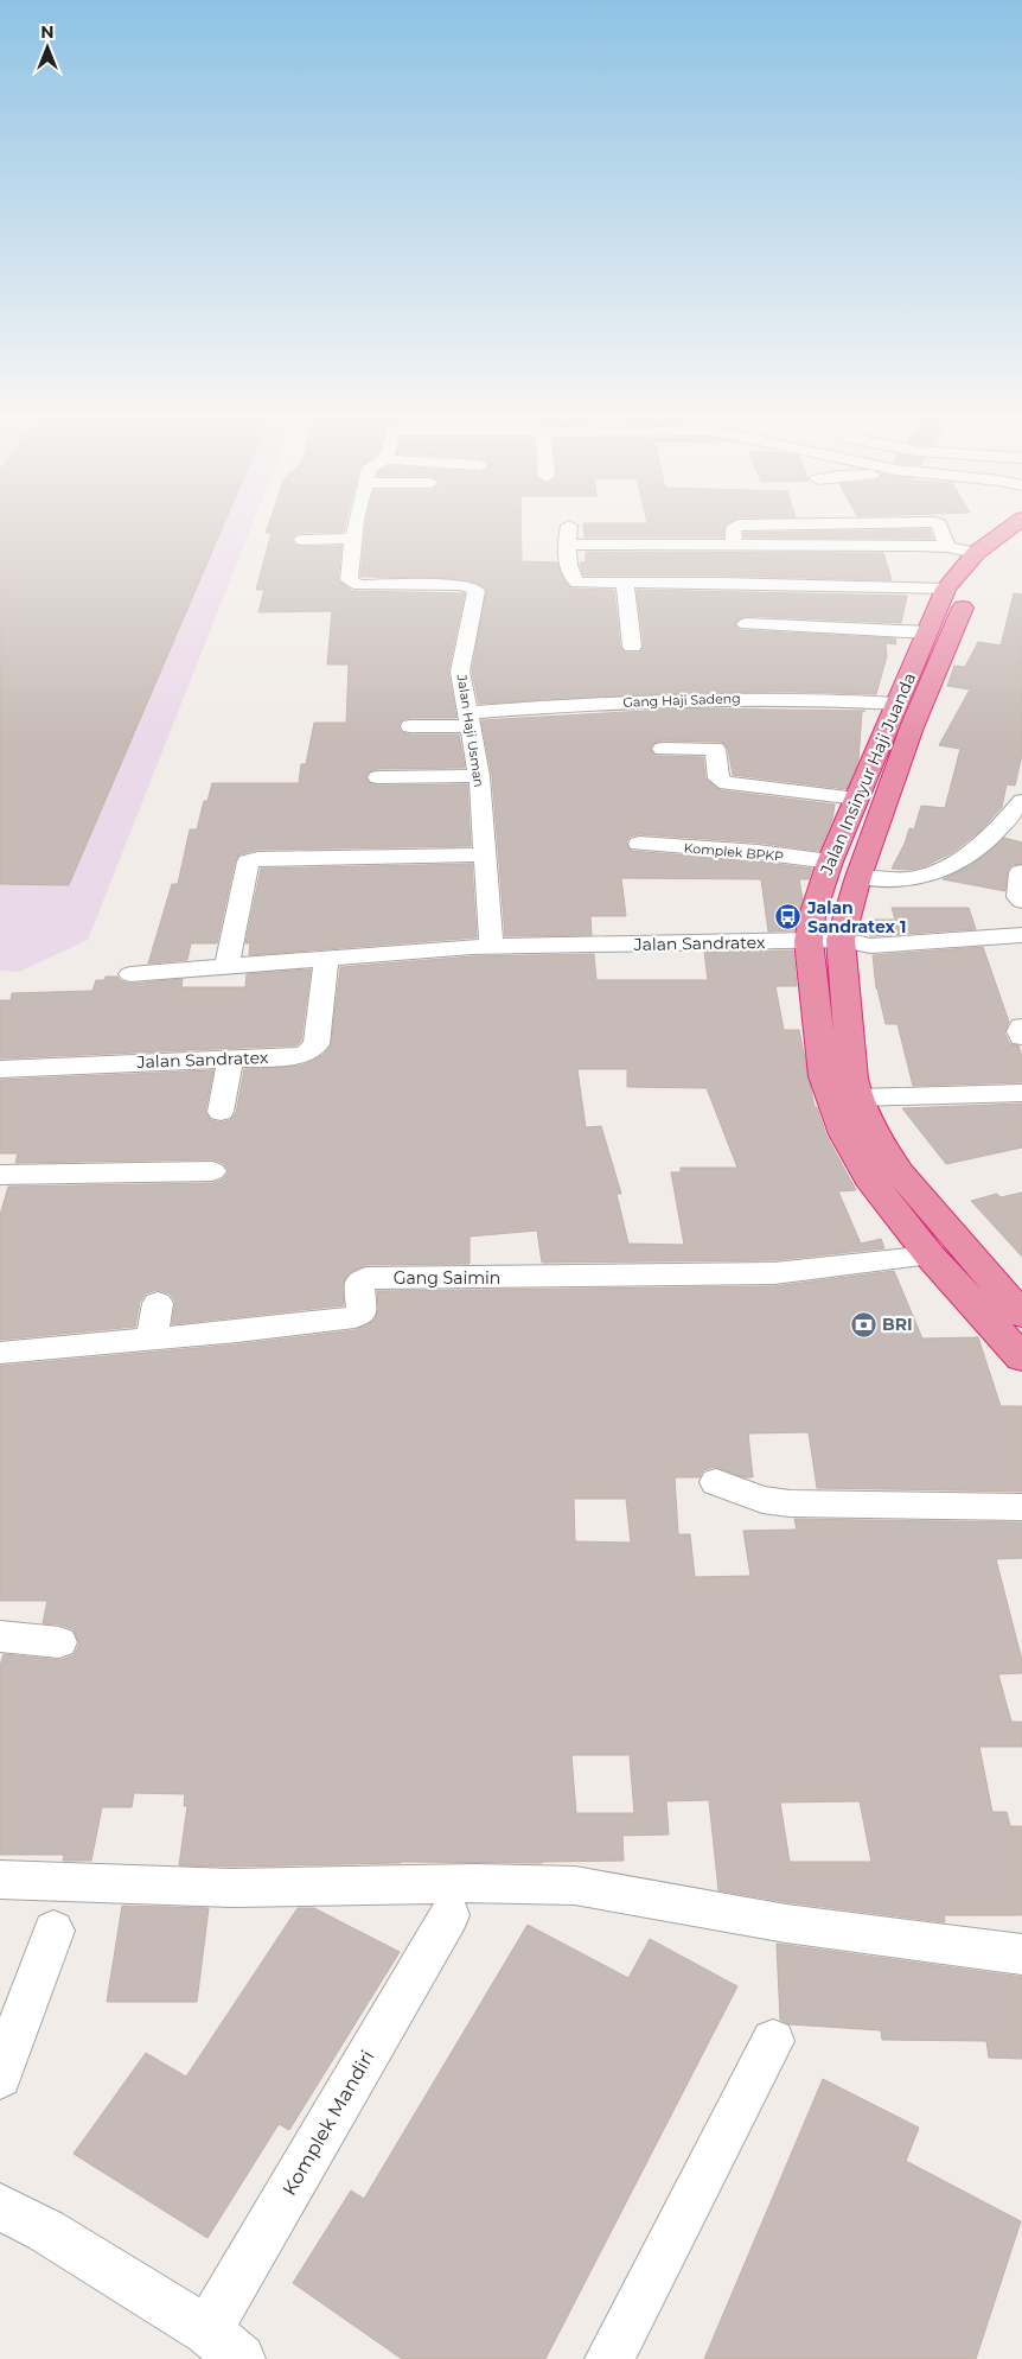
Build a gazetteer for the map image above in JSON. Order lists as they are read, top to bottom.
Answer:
{
  "streets": {
    "highway": ["Jalan Insinyur Haji Juanda"],
    "street": [
      "Gang Haji Sadeng",
      "Jalan Haji Usman",
      "Komplek BPKP",
      "Jalan Sandratex",
      "Gang Saimin",
      "Komplek Mandiri"
    ]
  },
  "crossings": [
    ["Gang Haji Sadeng", "Jalan Haji Usman"],
    ["Gang Haji Sadeng", "Jalan Insinyur Haji Juanda"],
    ["Jalan Haji Usman", "Jalan Sandratex"],
    ["Jalan Insinyur Haji Juanda", "Komplek BPKP"],
    ["Jalan Insinyur Haji Juanda", "Jalan Sandratex"],
    ["Jalan Insinyur Haji Juanda", "Gang Saimin"]
  ],
  "places": {
    "bus stop": ["Jalan Sandratex 1"],
    "bank": ["BRI"]
  },
  "north": "top"
}
